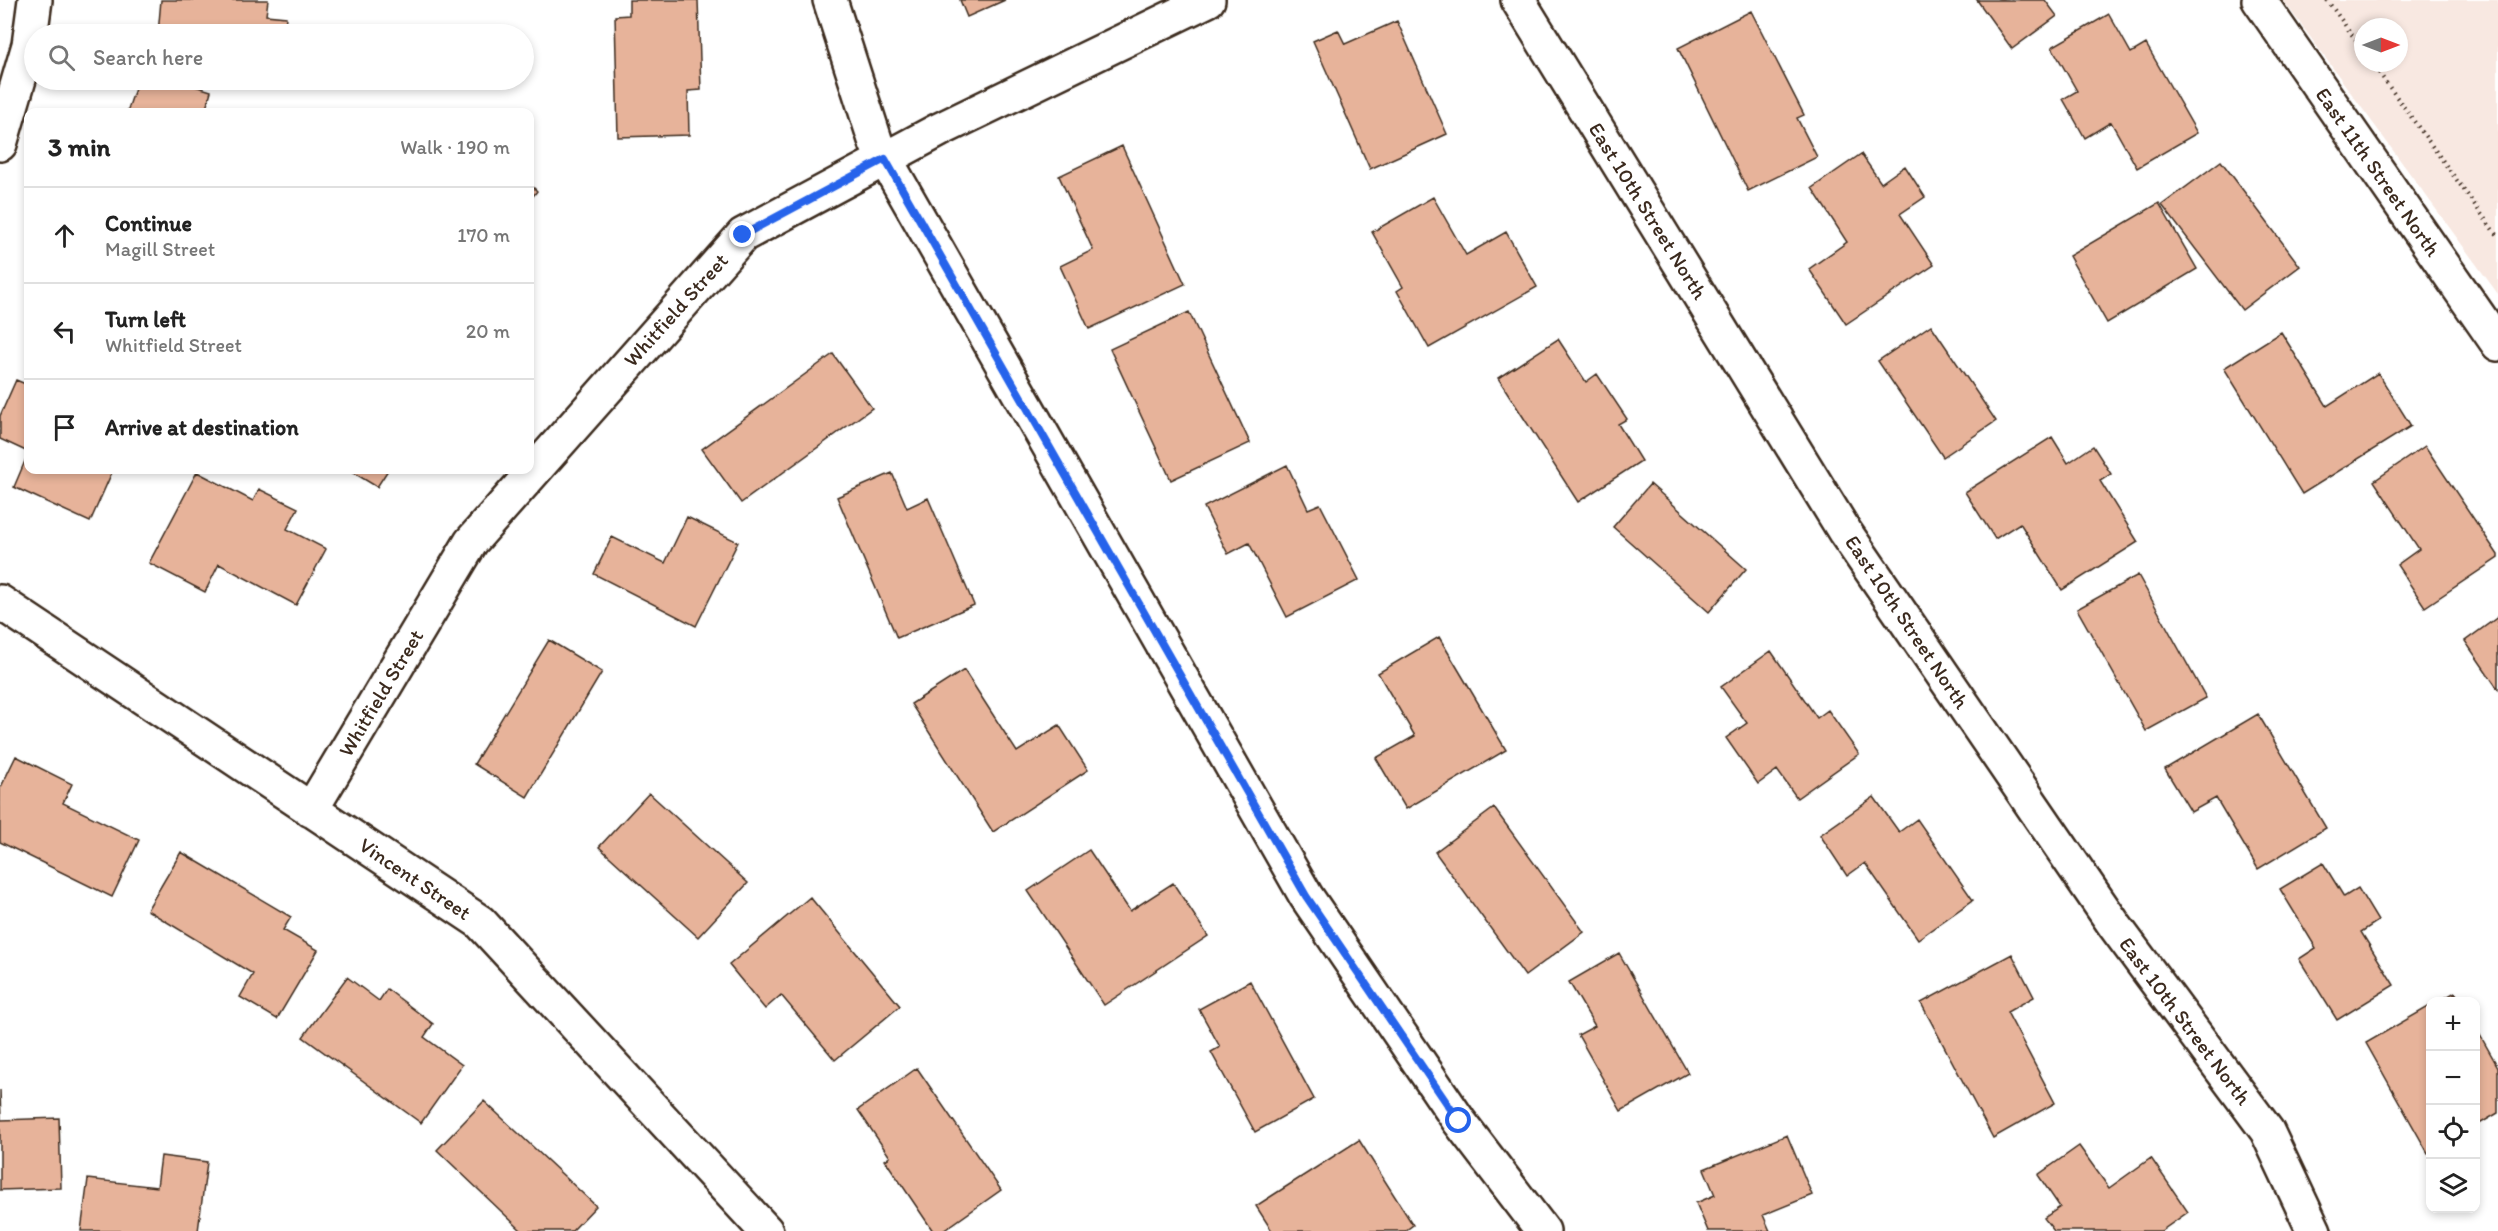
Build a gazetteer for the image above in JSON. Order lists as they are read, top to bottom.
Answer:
{
  "streets": {
    "street": [
      "East 11th Street North",
      "East 10th Street North",
      "Whitfield Street",
      "Vincent Street"
    ]
  },
  "crossings": [
    ["Whitfield Street", "Vincent Street"]
  ],
  "north": "right",
  "page": {
    "search": "Search here",
    "heading": ["3 min", "Walk · 190 m"],
    "list": [
      ["Continue", "Magill Street", "170 m"],
      ["Turn left", "Whitfield Street", "20 m"],
      "Arrive at destination"
    ],
    "map_buttons": ["+", "−"]
  }
}
